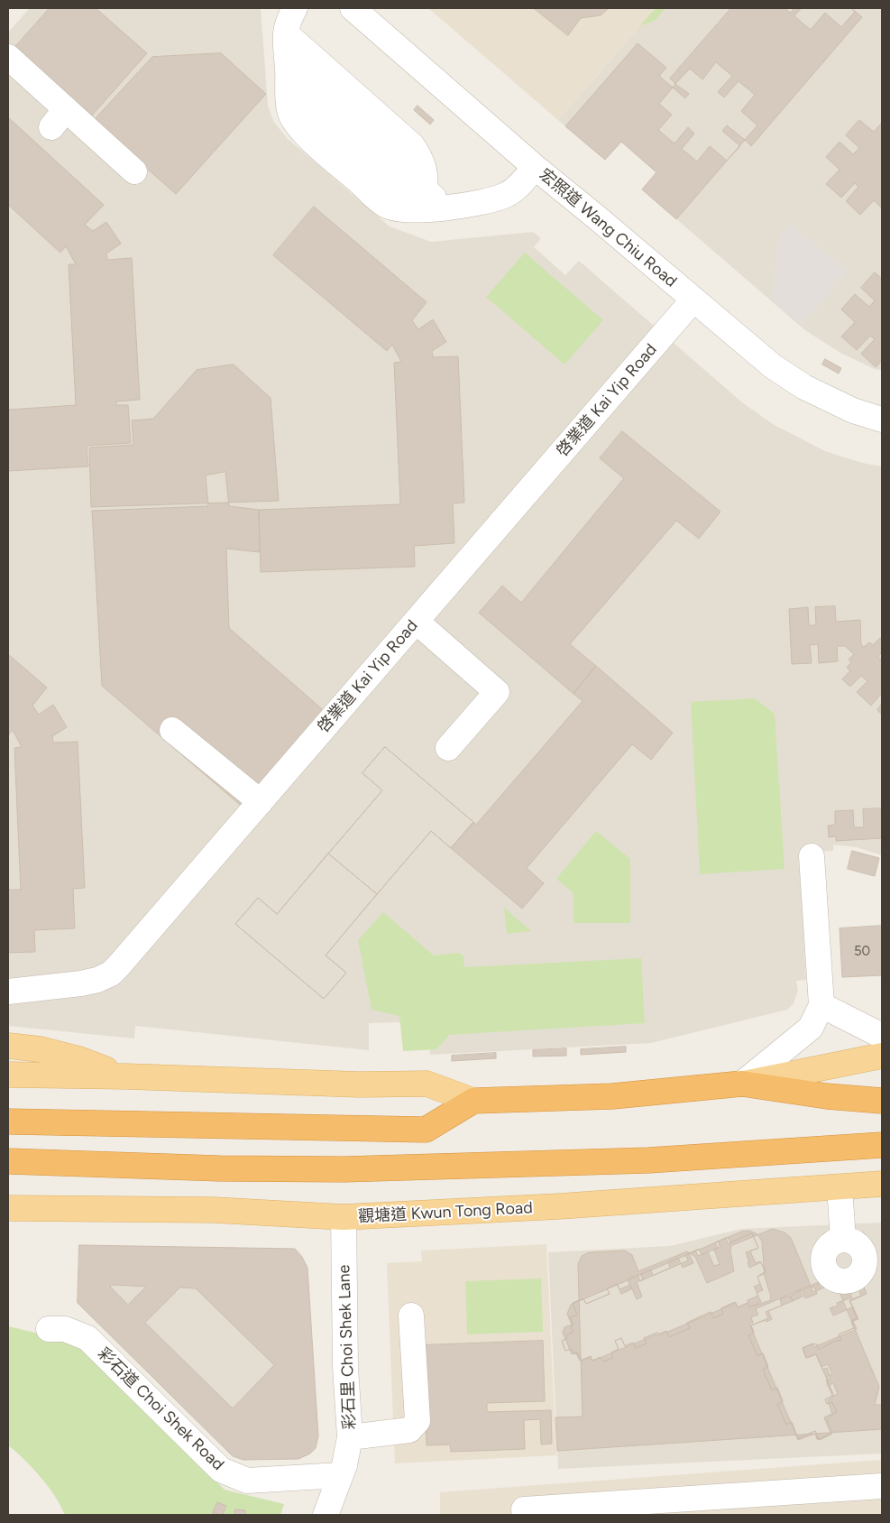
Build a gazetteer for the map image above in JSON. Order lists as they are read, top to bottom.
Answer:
{
  "streets": {
    "main road": ["觀塘道 Kwun Tong Road"],
    "street": [
      "宏照道 Wang Chiu Road",
      "啓業道 Kai Yip Road",
      "彩石里 Choi Shek Lane",
      "彩石道 Choi Shek Road"
    ]
  },
  "crossings": [
    ["宏照道 Wang Chiu Road", "啓業道 Kai Yip Road"],
    ["觀塘道 Kwun Tong Road", "彩石里 Choi Shek Lane"],
    ["彩石里 Choi Shek Lane", "彩石道 Choi Shek Road"]
  ],
  "house_numbers": ["50"]
}
